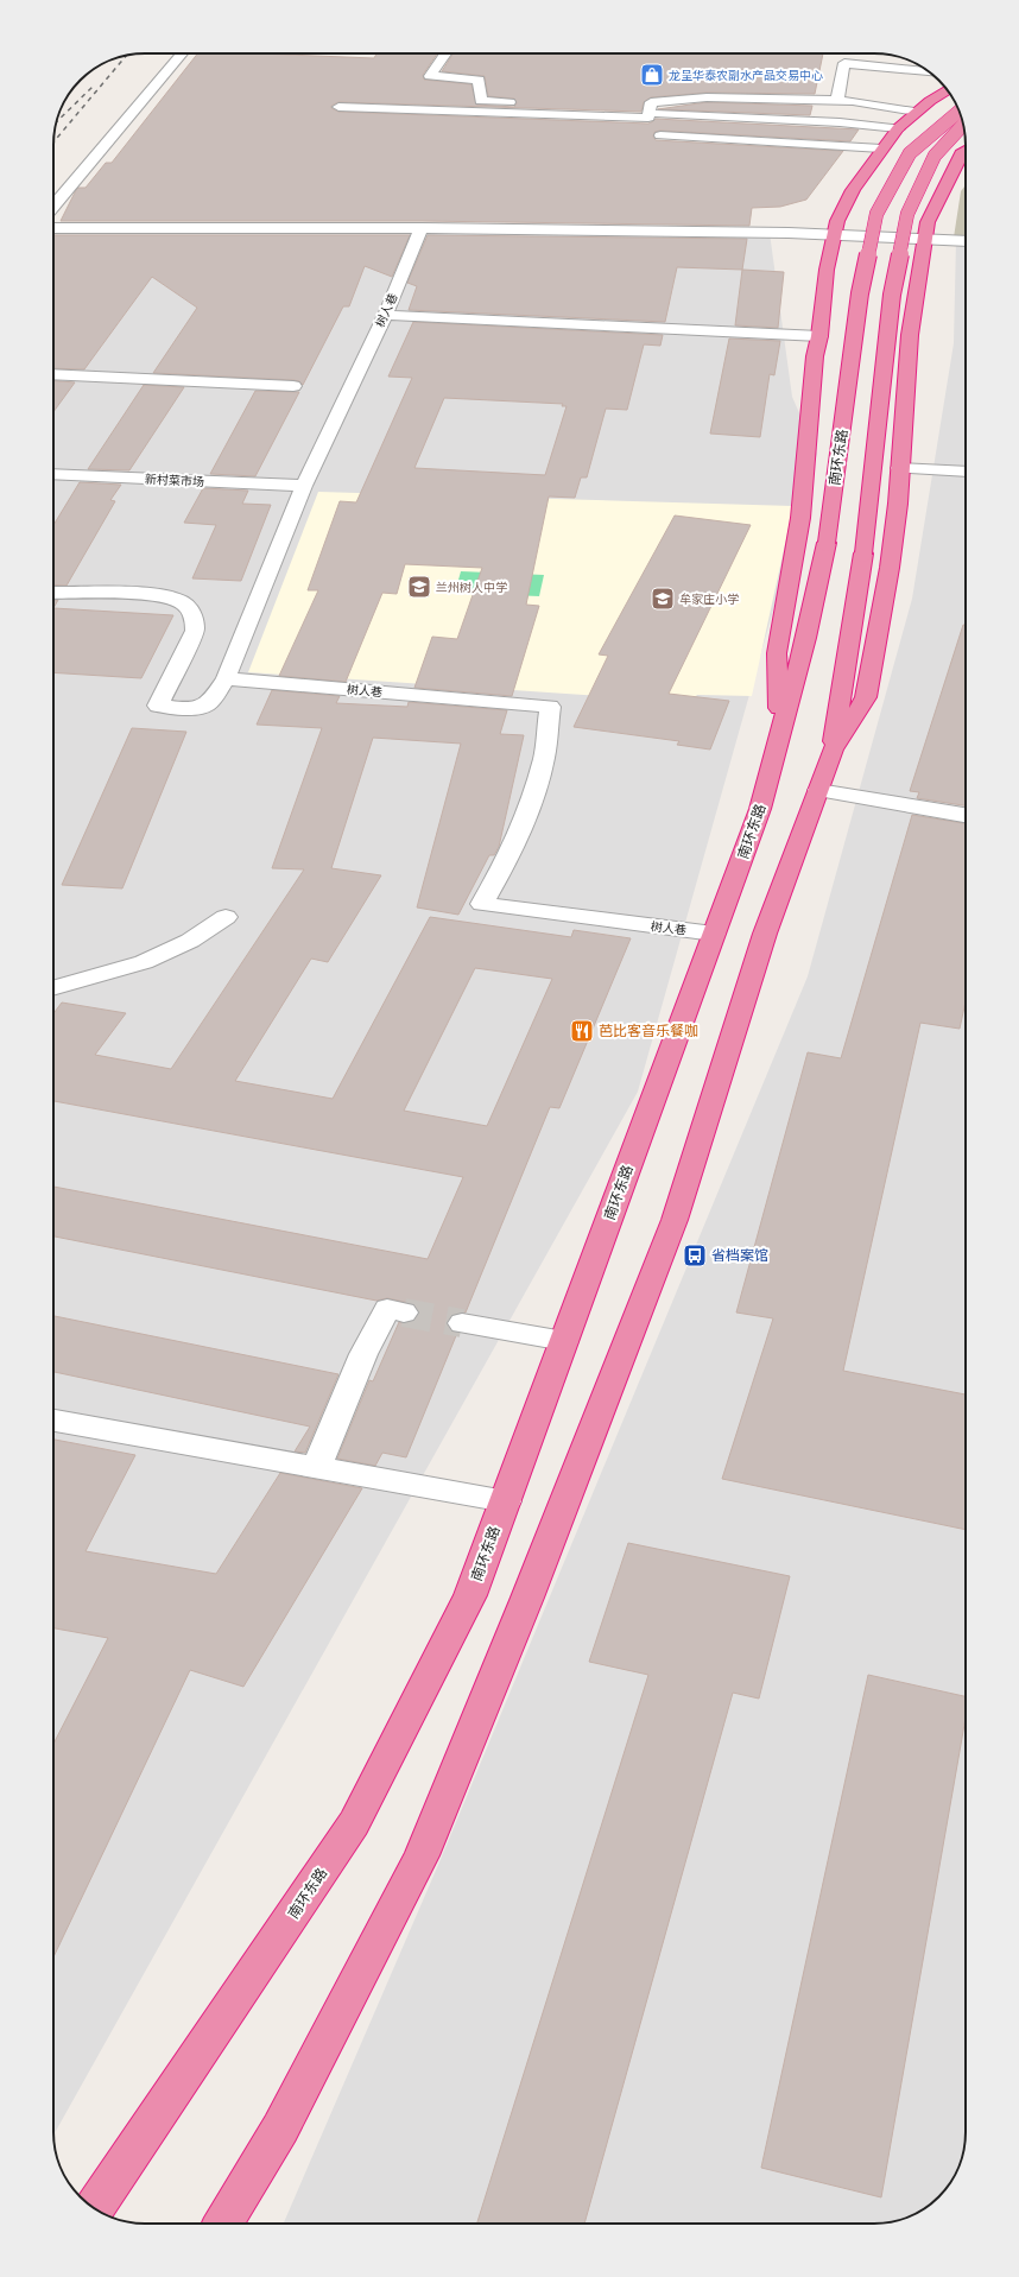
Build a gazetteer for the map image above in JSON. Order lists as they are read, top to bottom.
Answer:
{
  "streets": {
    "highway": ["南环东路"],
    "street": ["树人巷", "新村菜市场"]
  },
  "crossings": [
    ["树人巷", "南环东路"],
    ["树人巷", "新村菜市场"]
  ],
  "places": {
    "shop": ["龙呈华泰农副水产品交易中心"],
    "school or university": ["兰州树人中学", "牟家庄小学"],
    "restaurant": ["芭比客音乐餐咖"],
    "bus stop": ["省档案馆"]
  }
}
